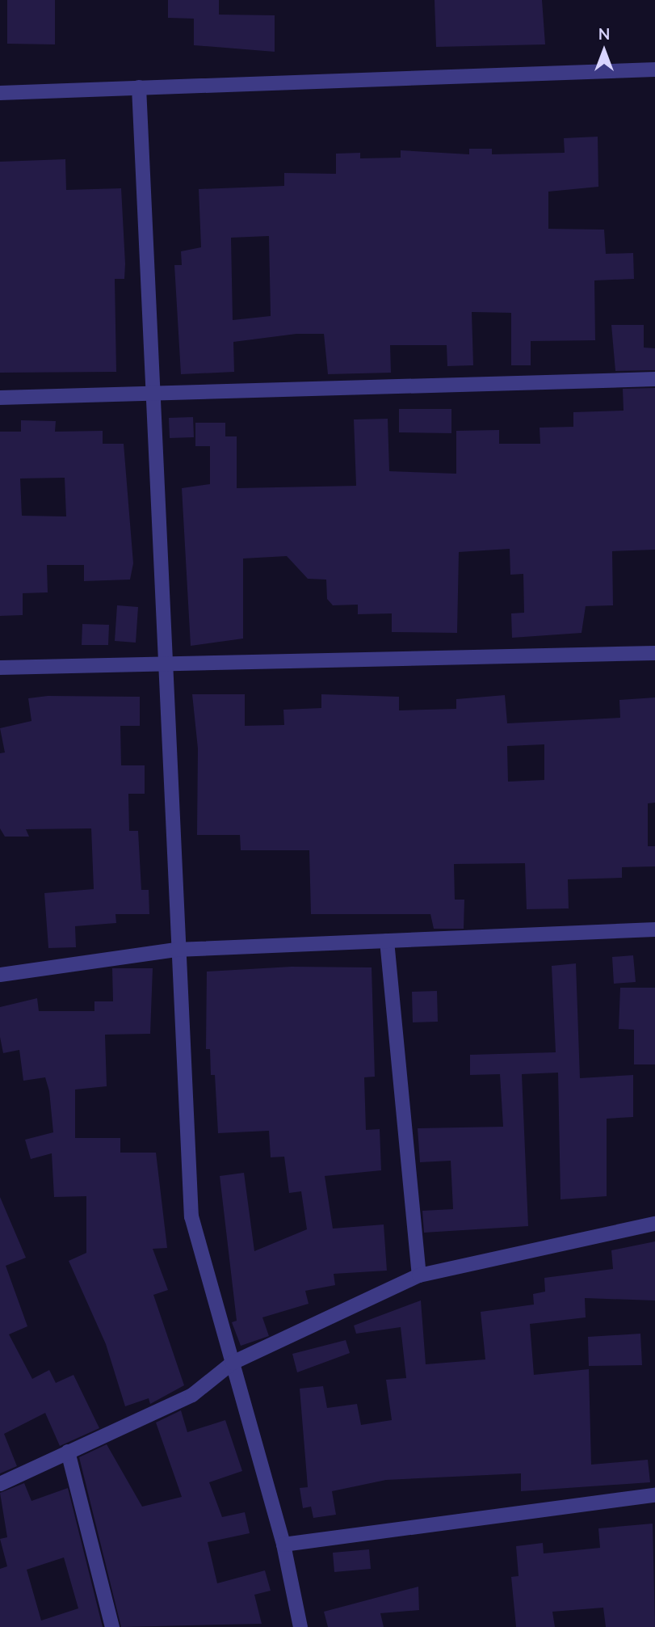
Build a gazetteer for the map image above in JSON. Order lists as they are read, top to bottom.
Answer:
{
  "north": "top"
}
